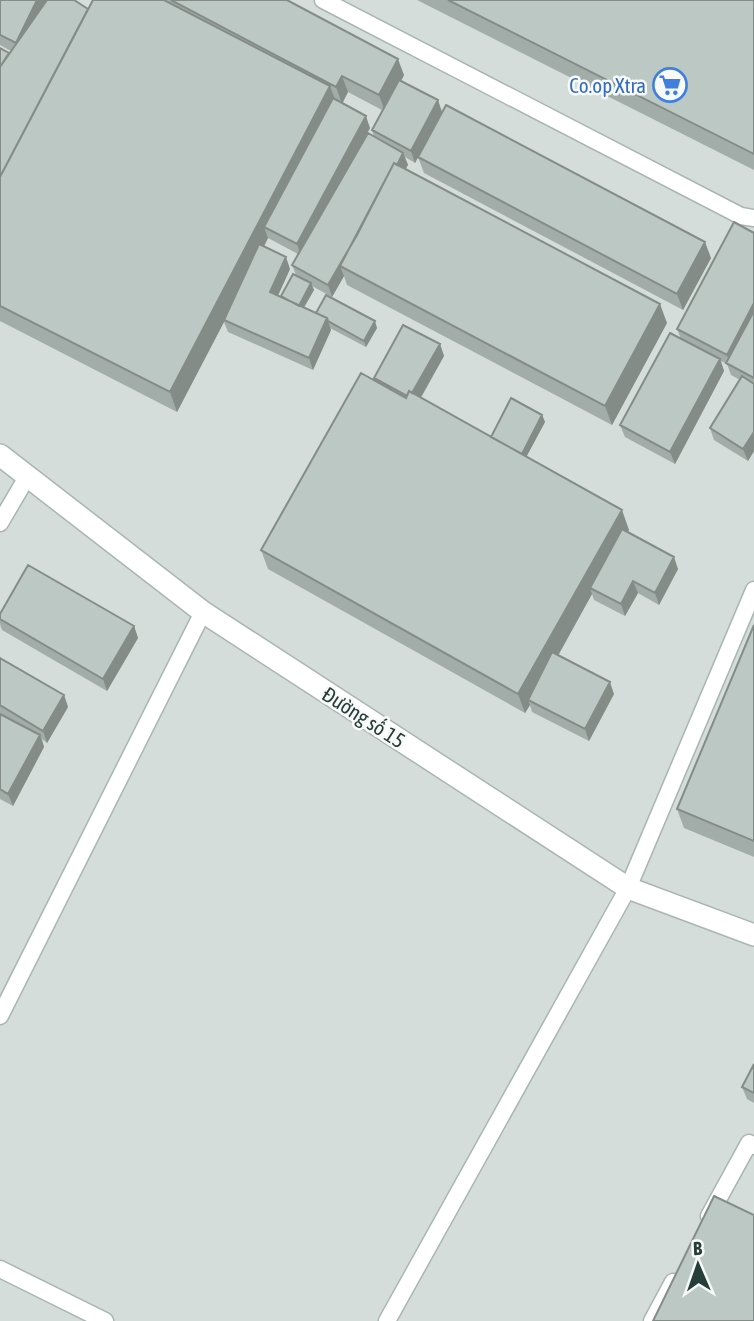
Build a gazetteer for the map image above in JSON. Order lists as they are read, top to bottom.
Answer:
{
  "streets": {
    "street": ["Đường số 15"]
  },
  "places": {
    "supermarket": ["Co.op Xtra"]
  },
  "north": "top"
}
